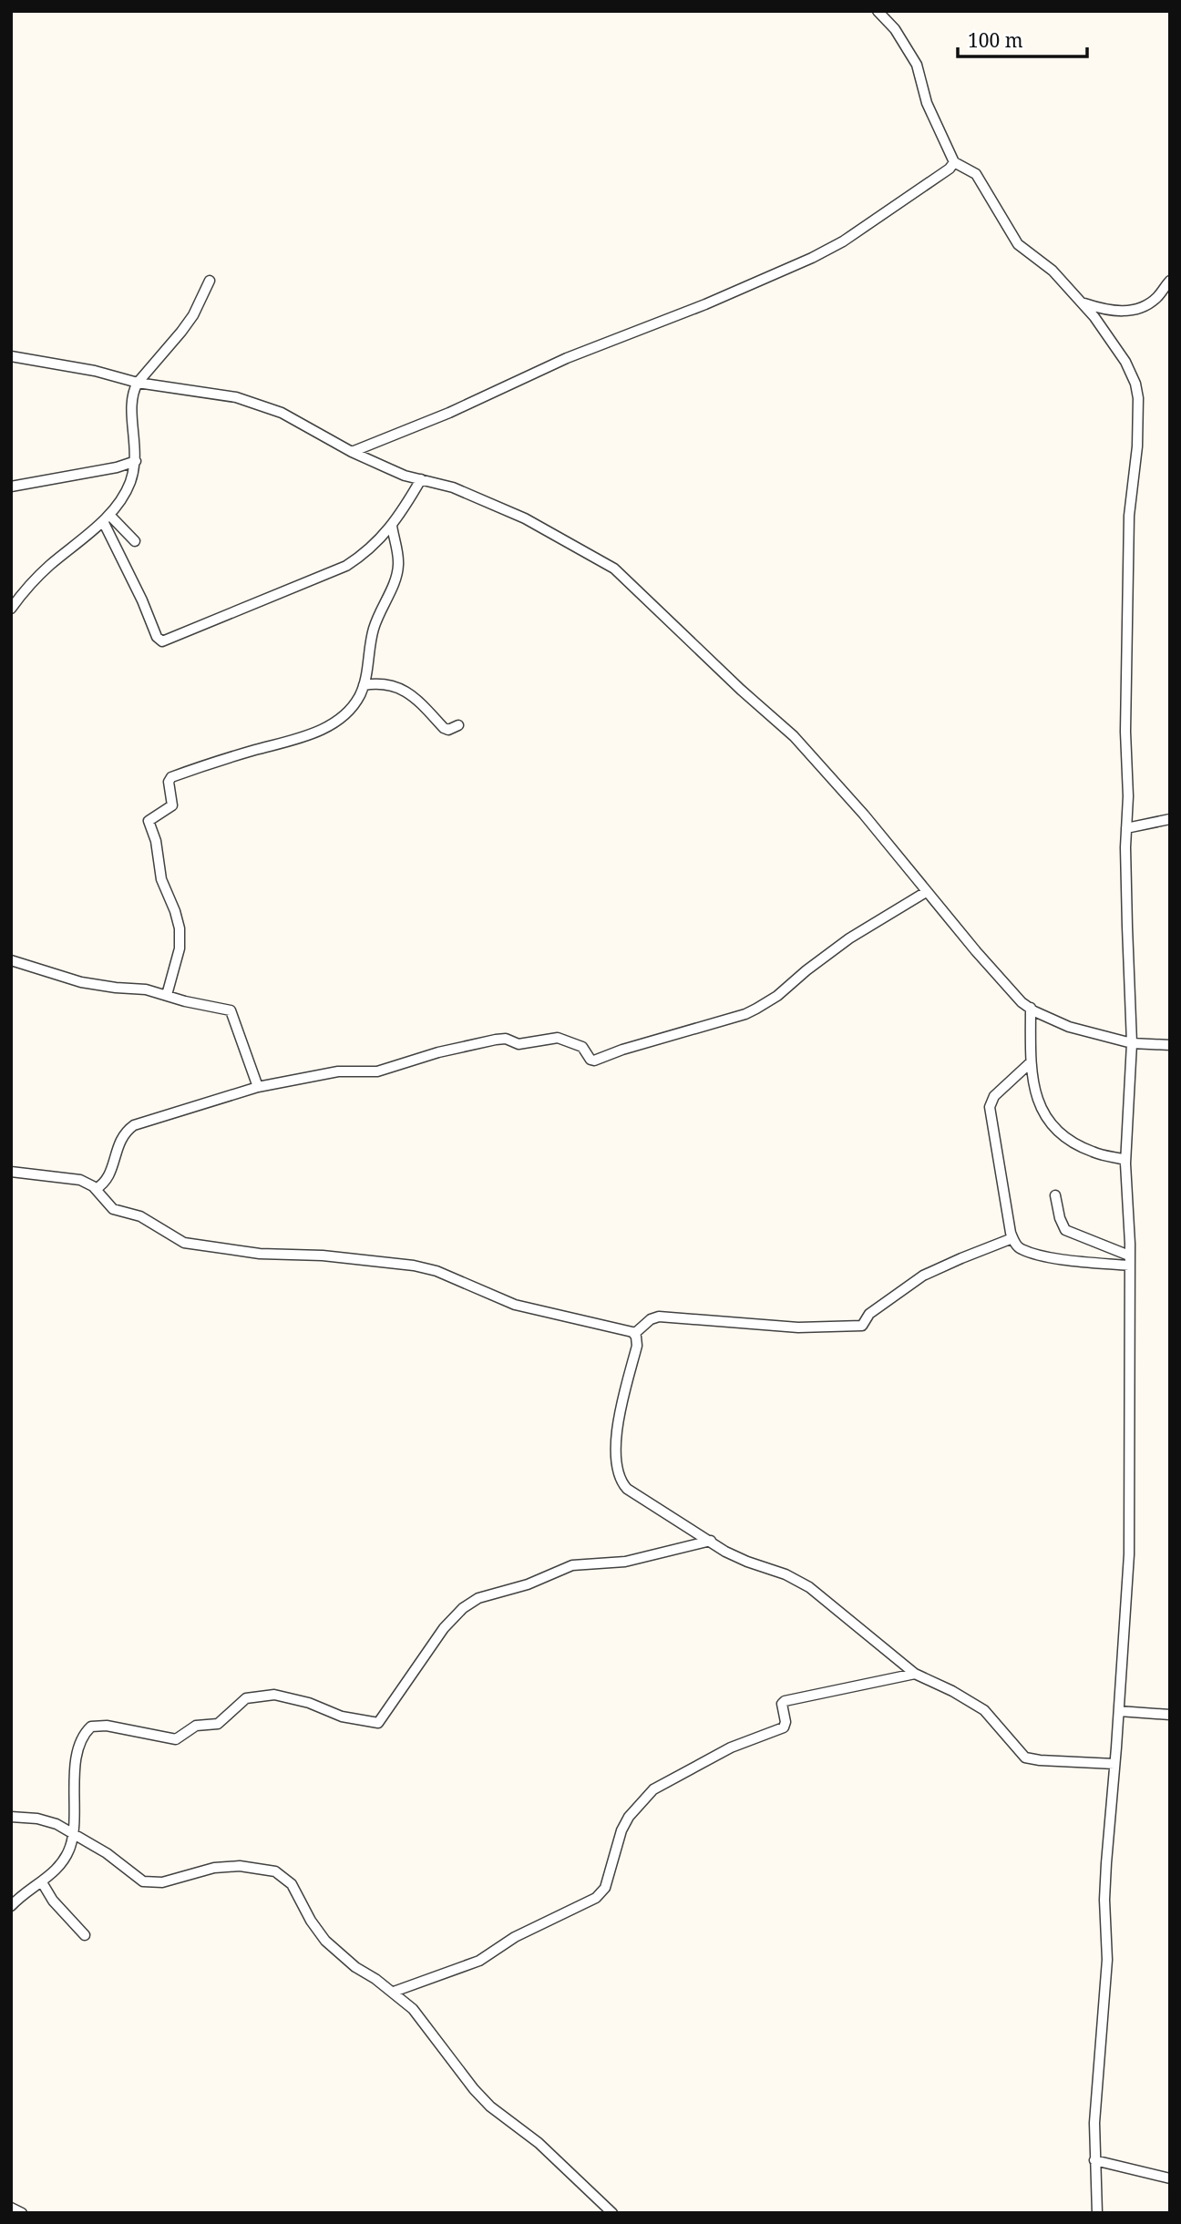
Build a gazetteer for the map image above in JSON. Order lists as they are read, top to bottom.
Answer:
{
  "scale_bar": "100 m"
}
